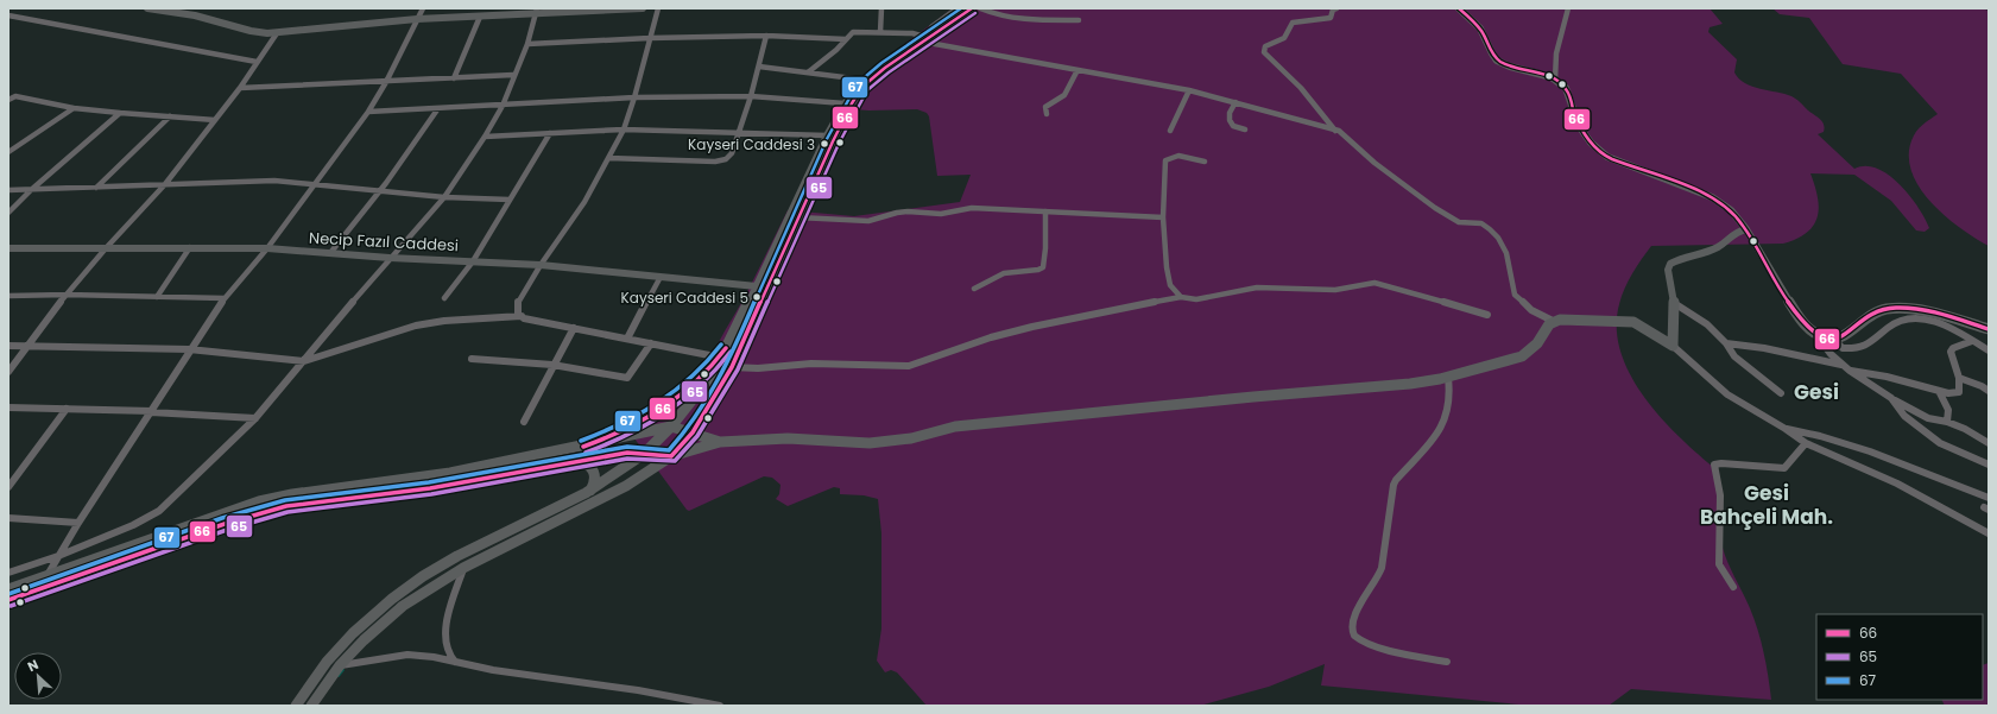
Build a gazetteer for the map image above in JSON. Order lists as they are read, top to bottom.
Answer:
{
  "streets": {
    "street": ["Necip Fazıl Caddesi"]
  },
  "districts": ["Gesi", "Gesi Bahçeli Mah."],
  "places": ["Kayseri Caddesi 3", "Kayseri Caddesi 5"],
  "lines": ["transit line 66", "transit line 67", "transit line 65"],
  "legend": ["66", "65", "67"],
  "north": "top left"
}
